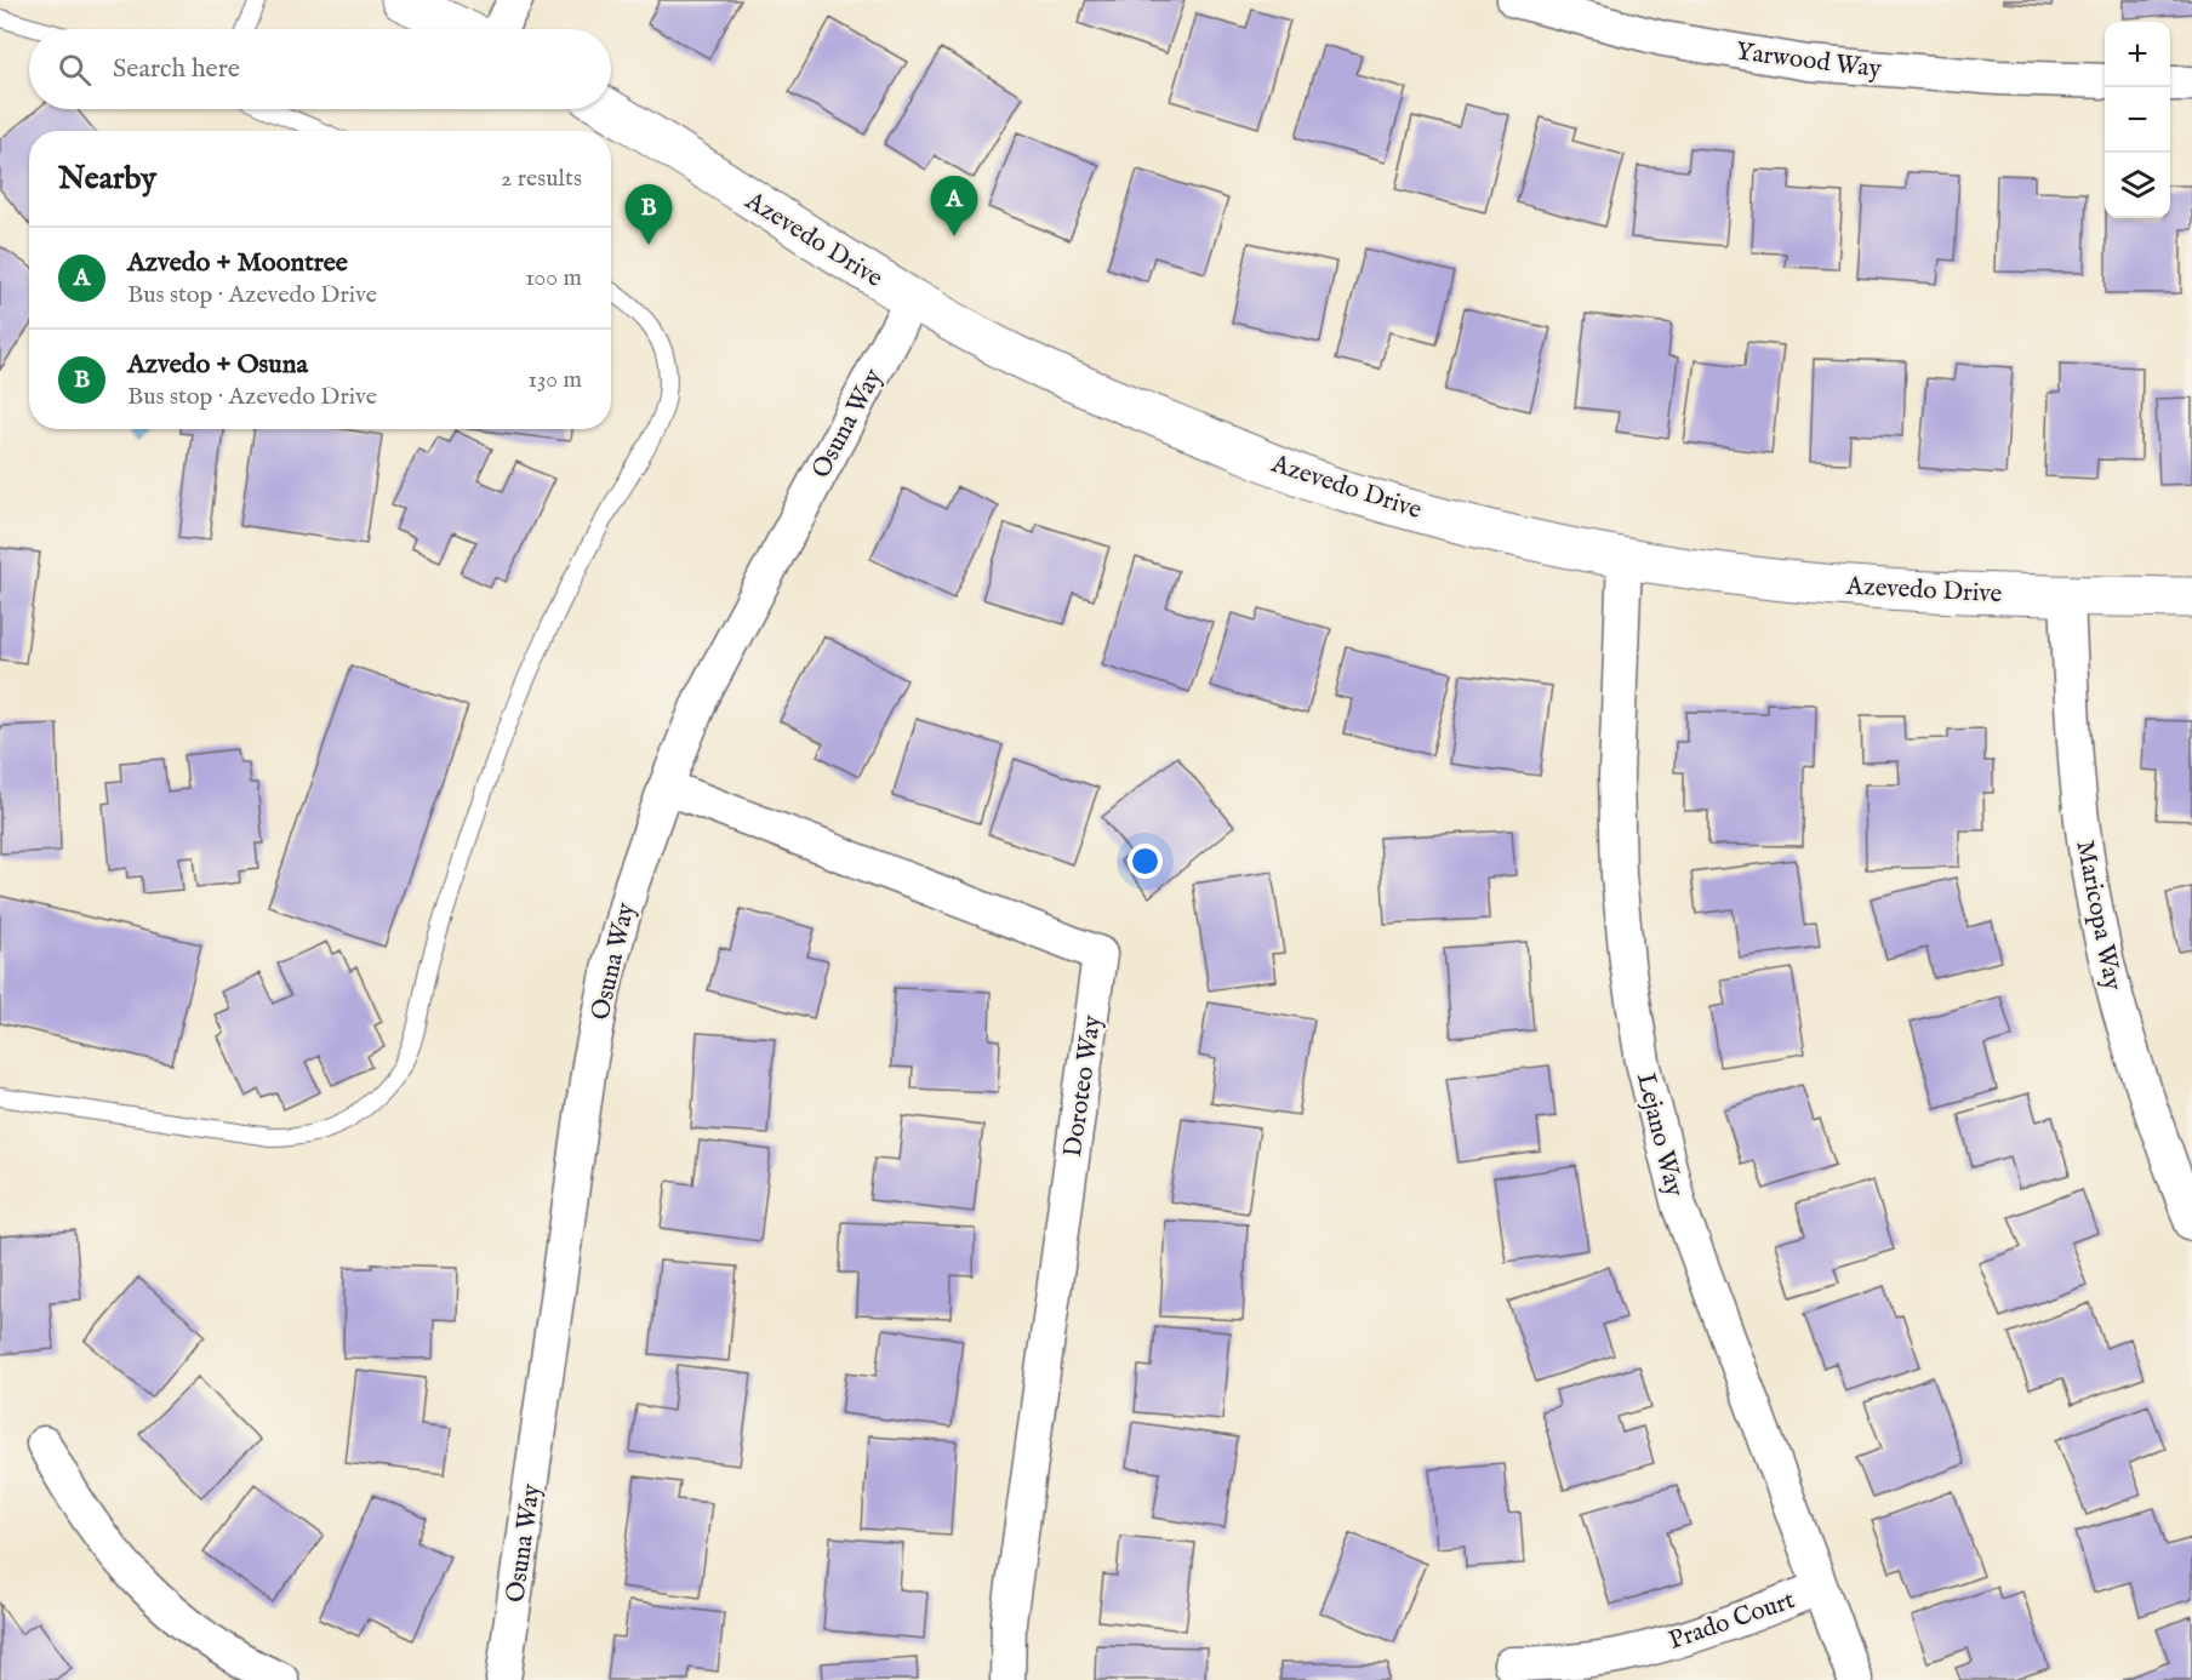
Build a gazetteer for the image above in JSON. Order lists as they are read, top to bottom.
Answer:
{
  "streets": {
    "street": [
      "Yarwood Way",
      "Azevedo Drive",
      "Osuna Way",
      "Maricopa Way",
      "Doroteo Way",
      "Lejano Way",
      "Prado Court"
    ]
  },
  "crossings": [
    ["Azevedo Drive", "Osuna Way"],
    ["Azevedo Drive", "Maricopa Way"],
    ["Azevedo Drive", "Lejano Way"],
    ["Osuna Way", "Doroteo Way"],
    ["Lejano Way", "Prado Court"]
  ],
  "page": {
    "map_buttons": ["+", "−"],
    "search": "Search here",
    "heading": ["Nearby", "2 results"],
    "pins": ["A", "B"],
    "list": [
      {
        "mark": "A",
        "name": "Azvedo + Moontree",
        "note": "Bus stop · Azevedo Drive",
        "value": "100 m"
      },
      {
        "mark": "B",
        "name": "Azvedo + Osuna",
        "note": "Bus stop · Azevedo Drive",
        "value": "130 m"
      }
    ]
  }
}
